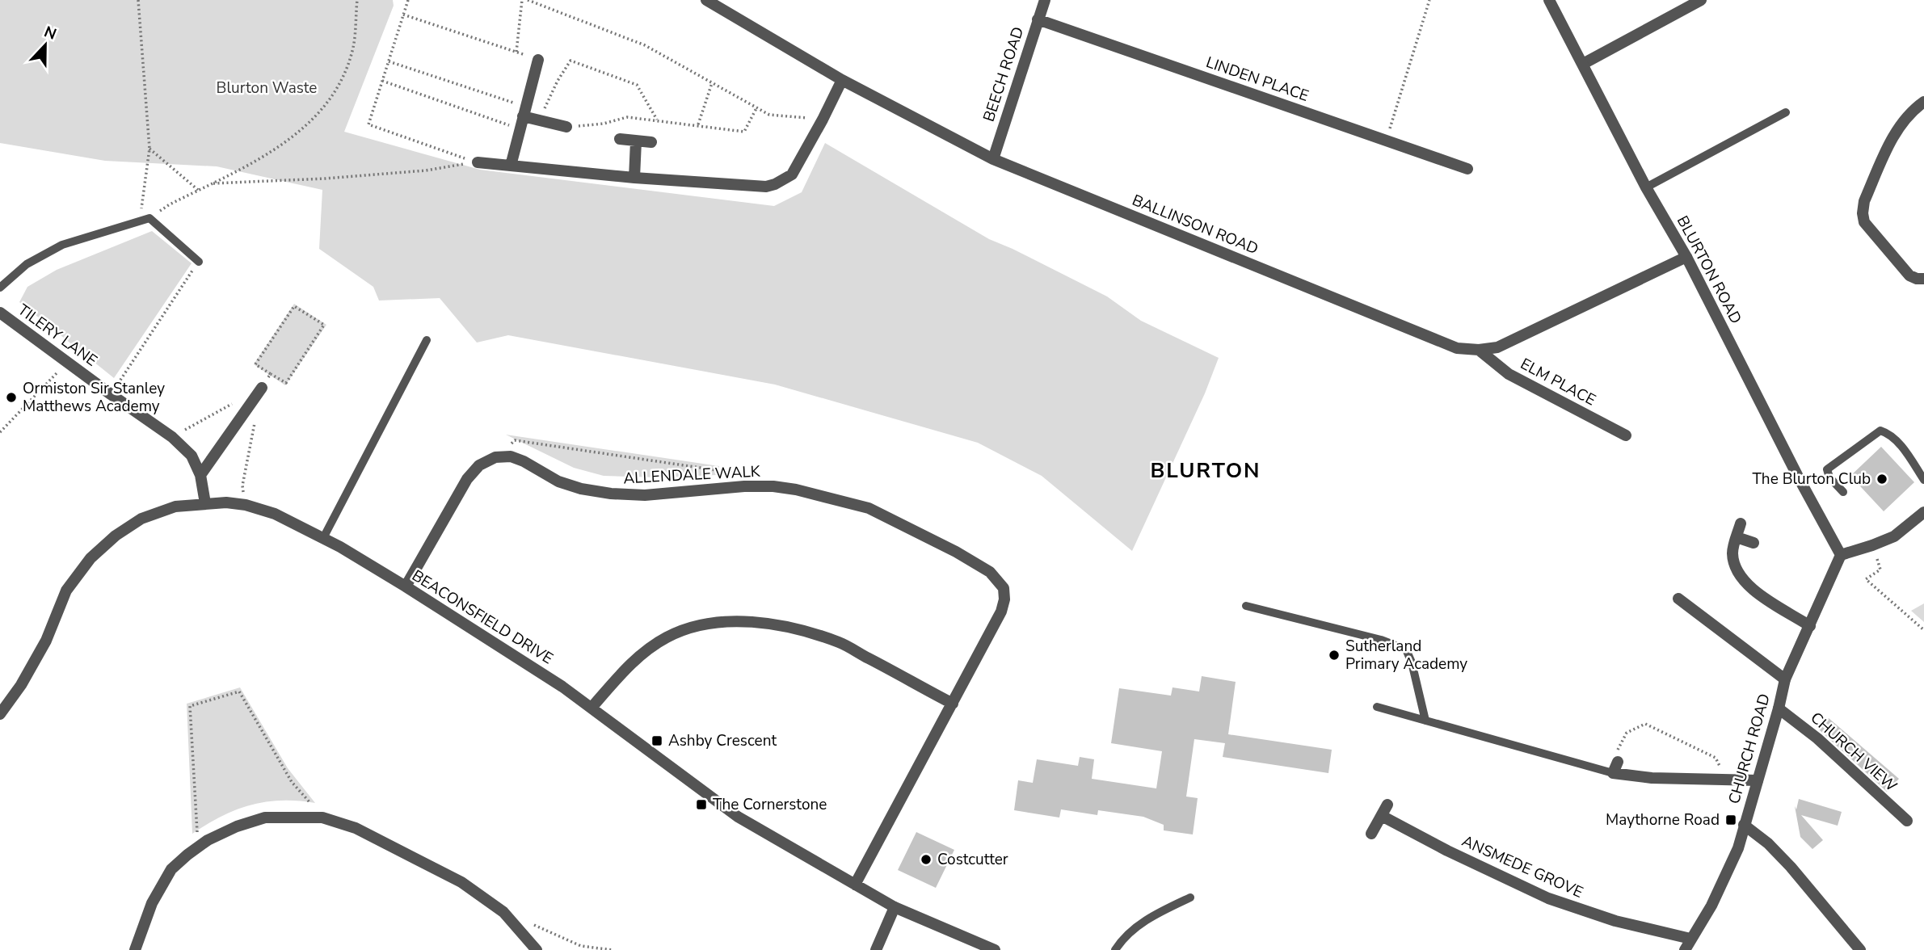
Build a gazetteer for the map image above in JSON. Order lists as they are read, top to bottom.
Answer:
{
  "streets": {
    "street": [
      "BEECH ROAD",
      "LINDEN PLACE",
      "BALLINSON ROAD",
      "BLURTON ROAD",
      "TILERY LANE",
      "ELM PLACE",
      "ALLENDALE WALK",
      "BEACONSFIELD DRIVE",
      "CHURCH ROAD",
      "CHURCH VIEW",
      "ANSMEDE GROVE"
    ]
  },
  "crossings": [
    ["BEECH ROAD", "LINDEN PLACE"],
    ["BEECH ROAD", "BALLINSON ROAD"],
    ["BALLINSON ROAD", "BLURTON ROAD"],
    ["BALLINSON ROAD", "ELM PLACE"],
    ["BLURTON ROAD", "CHURCH ROAD"],
    ["TILERY LANE", "BEACONSFIELD DRIVE"],
    ["ALLENDALE WALK", "BEACONSFIELD DRIVE"],
    ["CHURCH ROAD", "CHURCH VIEW"],
    ["CHURCH ROAD", "ANSMEDE GROVE"]
  ],
  "districts": ["BLURTON"],
  "parks": ["Blurton Waste"],
  "places": {
    "other": [
      "Ormiston Sir Stanley Matthews Academy",
      "The Blurton Club",
      "Sutherland Primary Academy",
      "Costcutter"
    ],
    "transit": ["Ashby Crescent", "The Cornerstone", "Maythorne Road"]
  },
  "north": "top"
}
